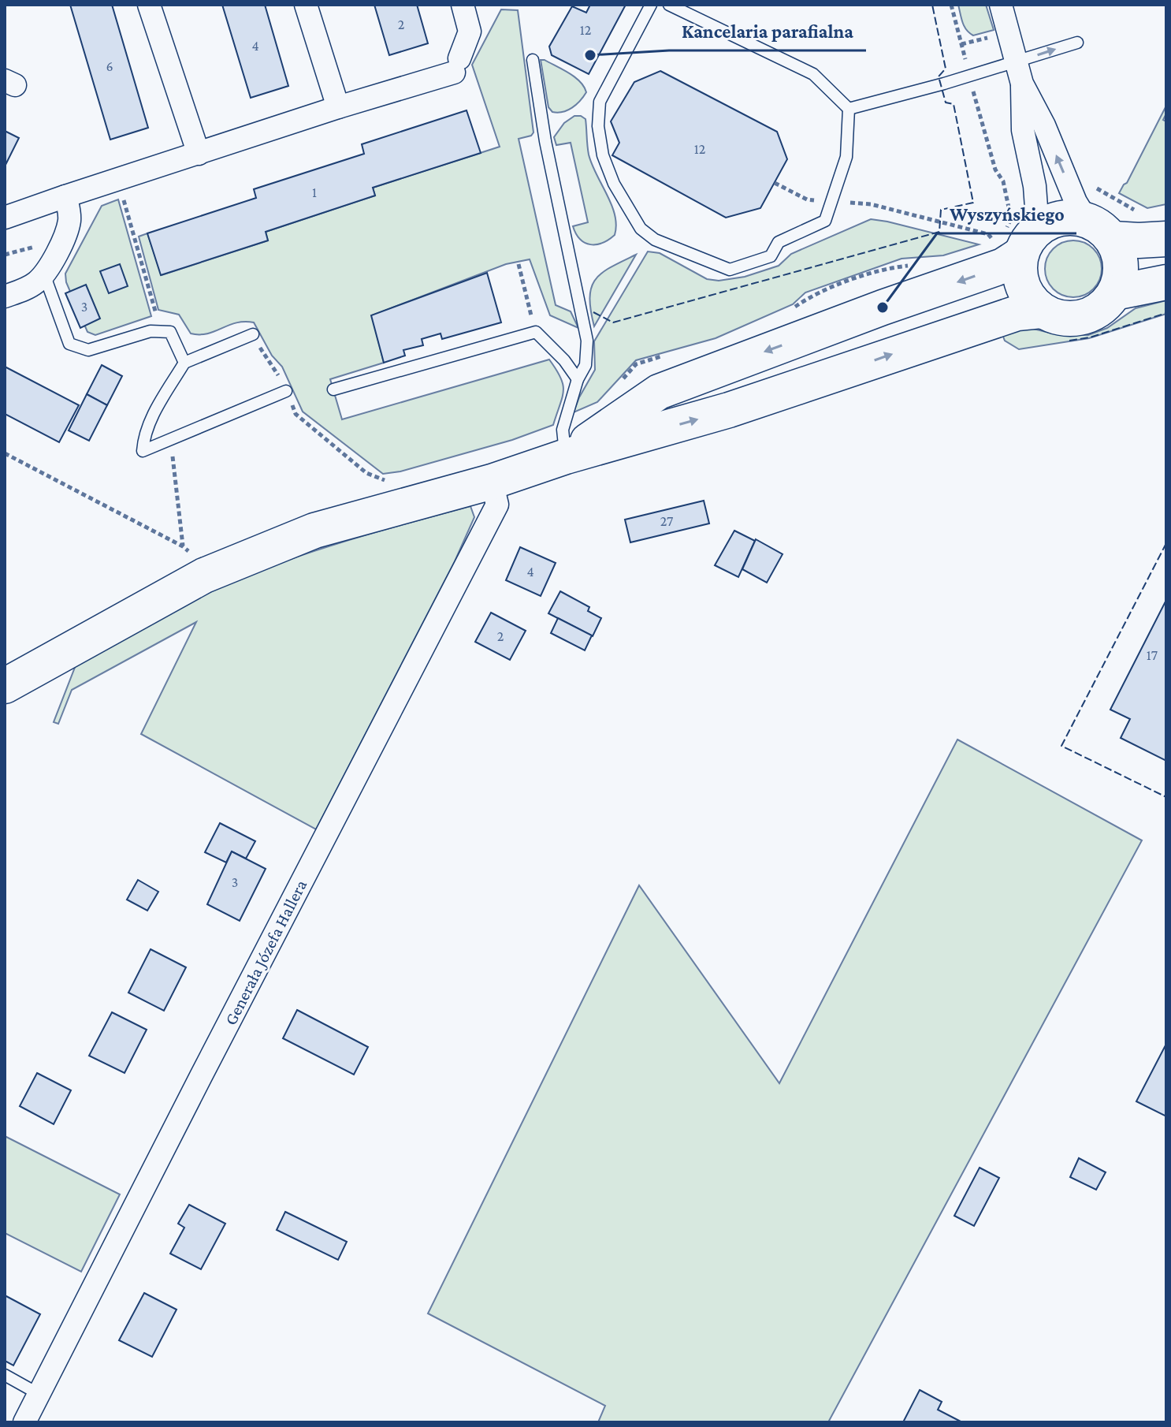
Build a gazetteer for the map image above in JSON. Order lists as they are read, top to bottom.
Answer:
{
  "streets": {
    "street": ["Generała Józefa Hallera"]
  },
  "places": ["Kancelaria parafialna", "Wyszyńskiego"],
  "house_numbers": [
    "2",
    "12",
    "4",
    "6",
    "12",
    "1",
    "3",
    "27",
    "4",
    "2",
    "17",
    "3"
  ]
}
